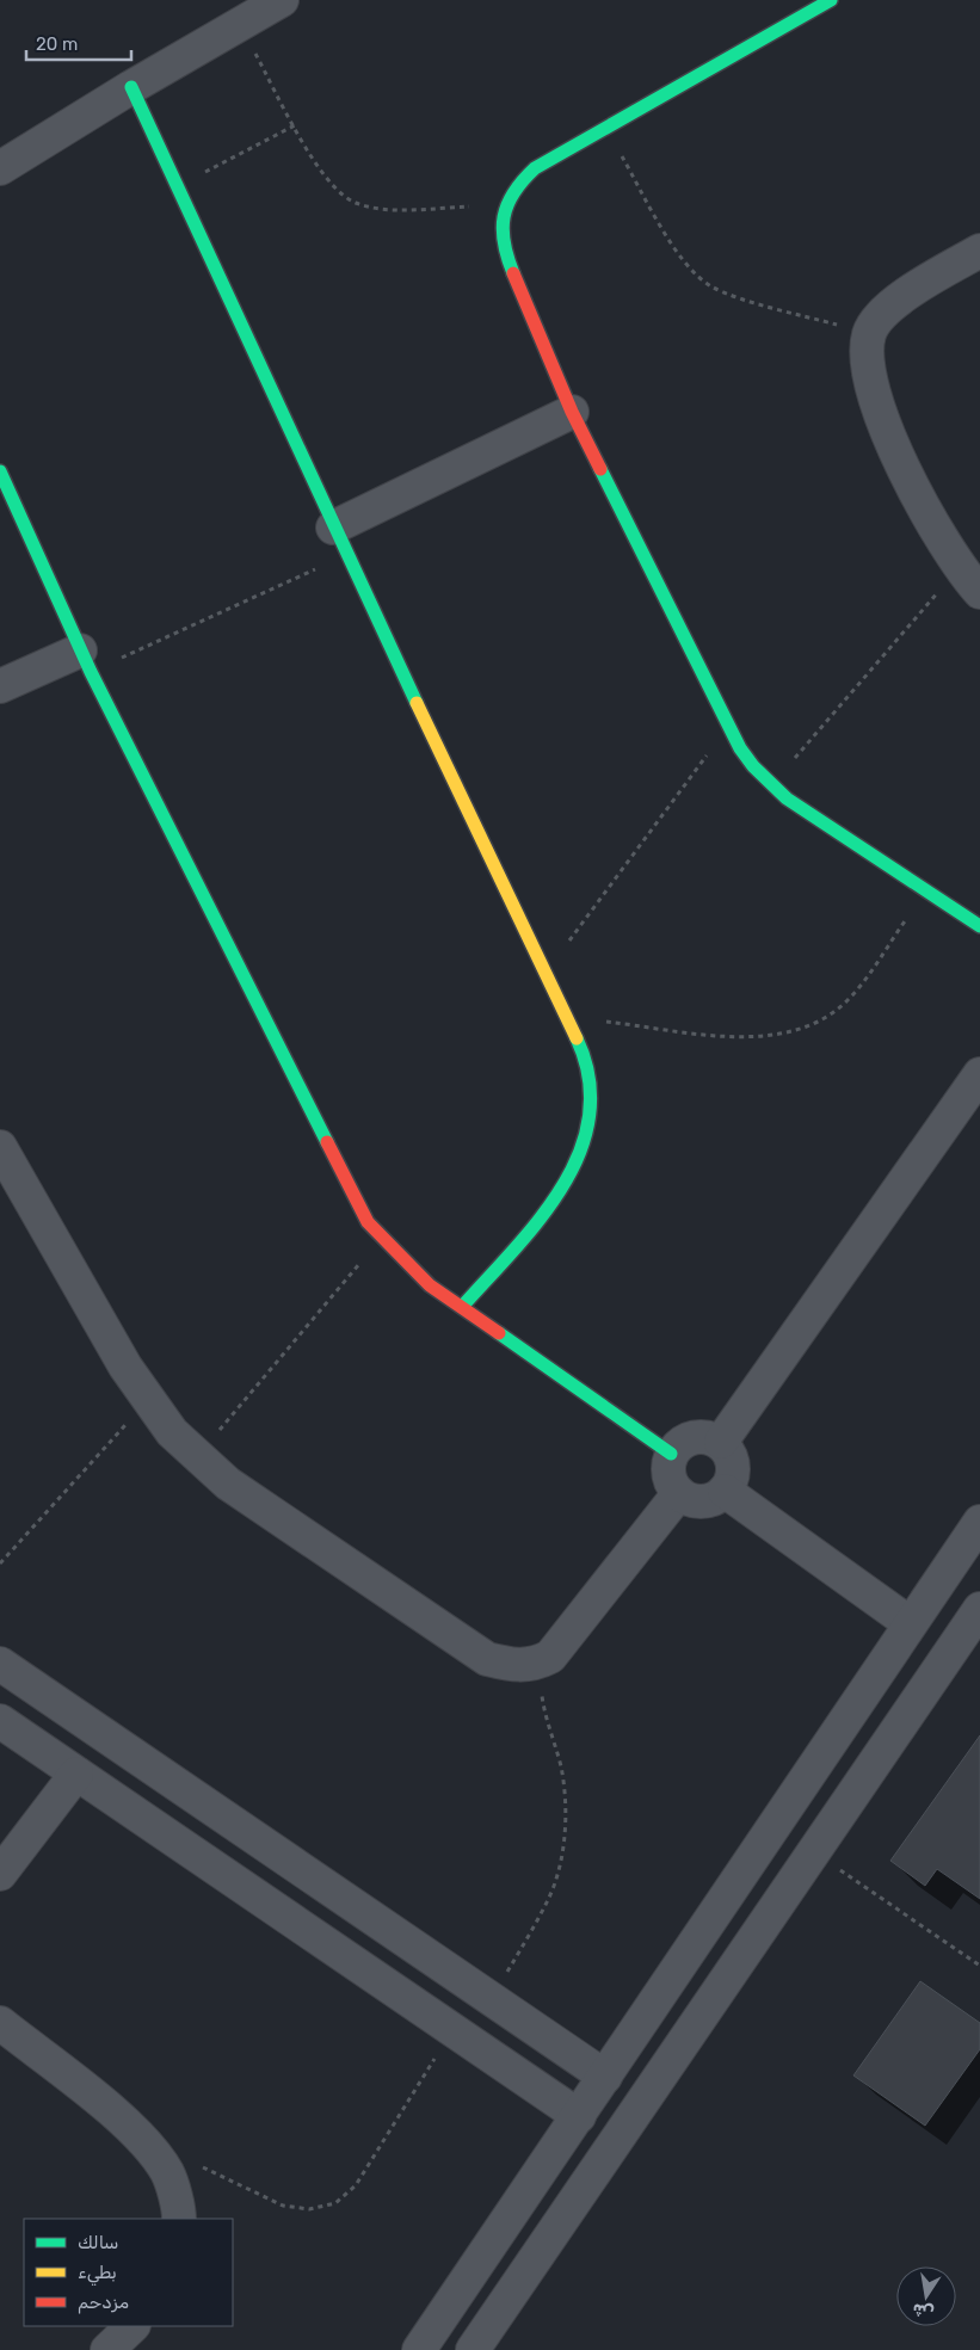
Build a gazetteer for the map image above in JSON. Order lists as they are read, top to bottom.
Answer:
{
  "legend": ["سالك", "بطيء", "مزدحم"],
  "scale_bar": "20 m",
  "north": "bottom"
}
